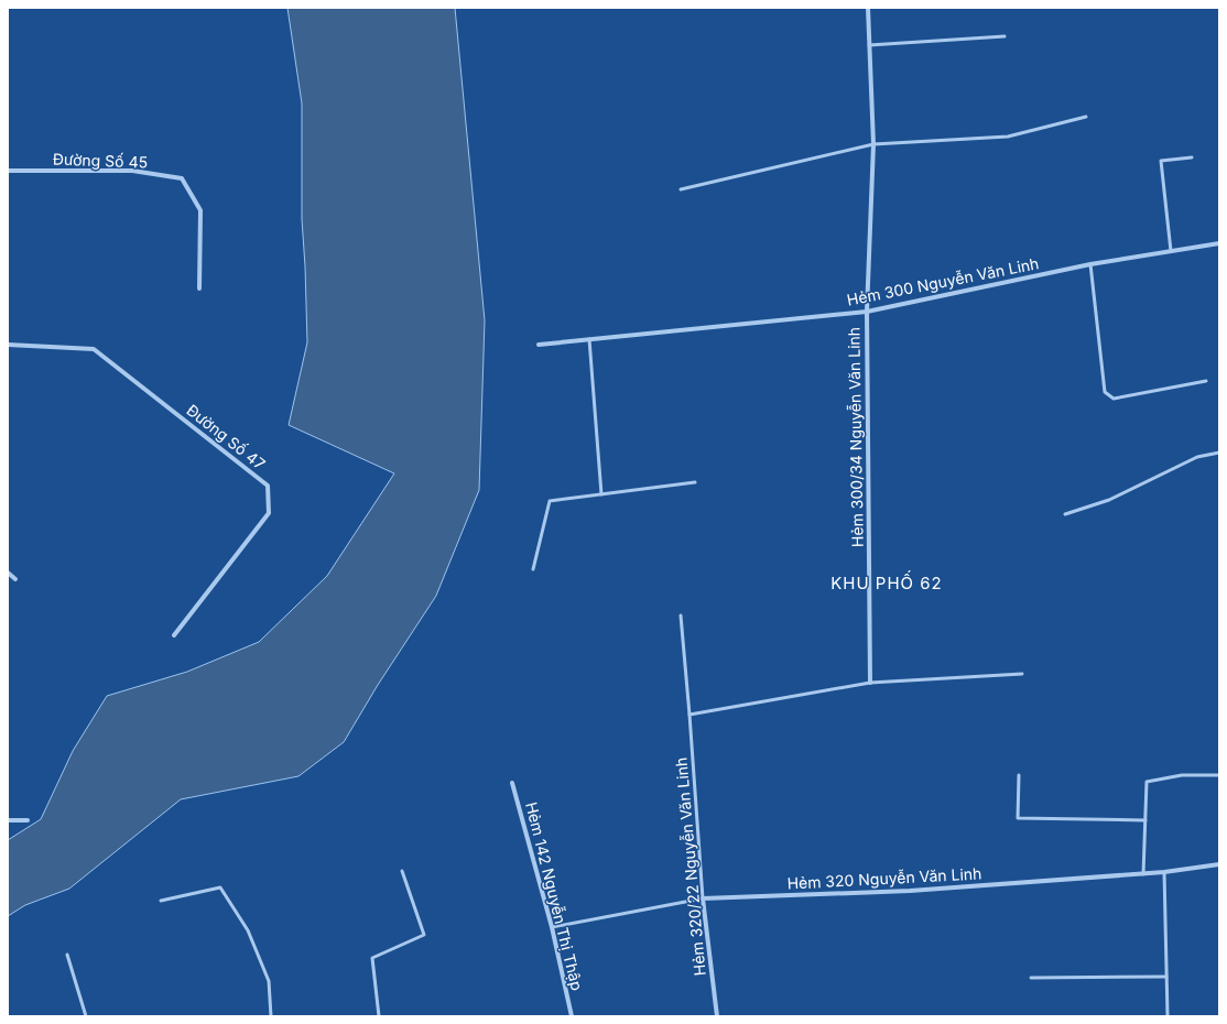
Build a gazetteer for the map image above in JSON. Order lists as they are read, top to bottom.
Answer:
{
  "streets": {
    "street": [
      "Đường Số 45",
      "Hẻm 300 Nguyễn Văn Linh",
      "Đường Số 47",
      "Hẻm 300/34 Nguyễn Văn Linh",
      "Hẻm 320/22 Nguyễn Văn Linh",
      "Hẻm 320 Nguyễn Văn Linh",
      "Hẻm 142 Nguyễn Thị Thập"
    ]
  },
  "crossings": [
    ["Hẻm 300 Nguyễn Văn Linh", "Hẻm 300/34 Nguyễn Văn Linh"],
    ["Hẻm 320/22 Nguyễn Văn Linh", "Hẻm 320 Nguyễn Văn Linh"],
    ["Hẻm 320 Nguyễn Văn Linh", "Hẻm 142 Nguyễn Thị Thập"]
  ],
  "districts": ["KHU PHỐ 62"]
}
